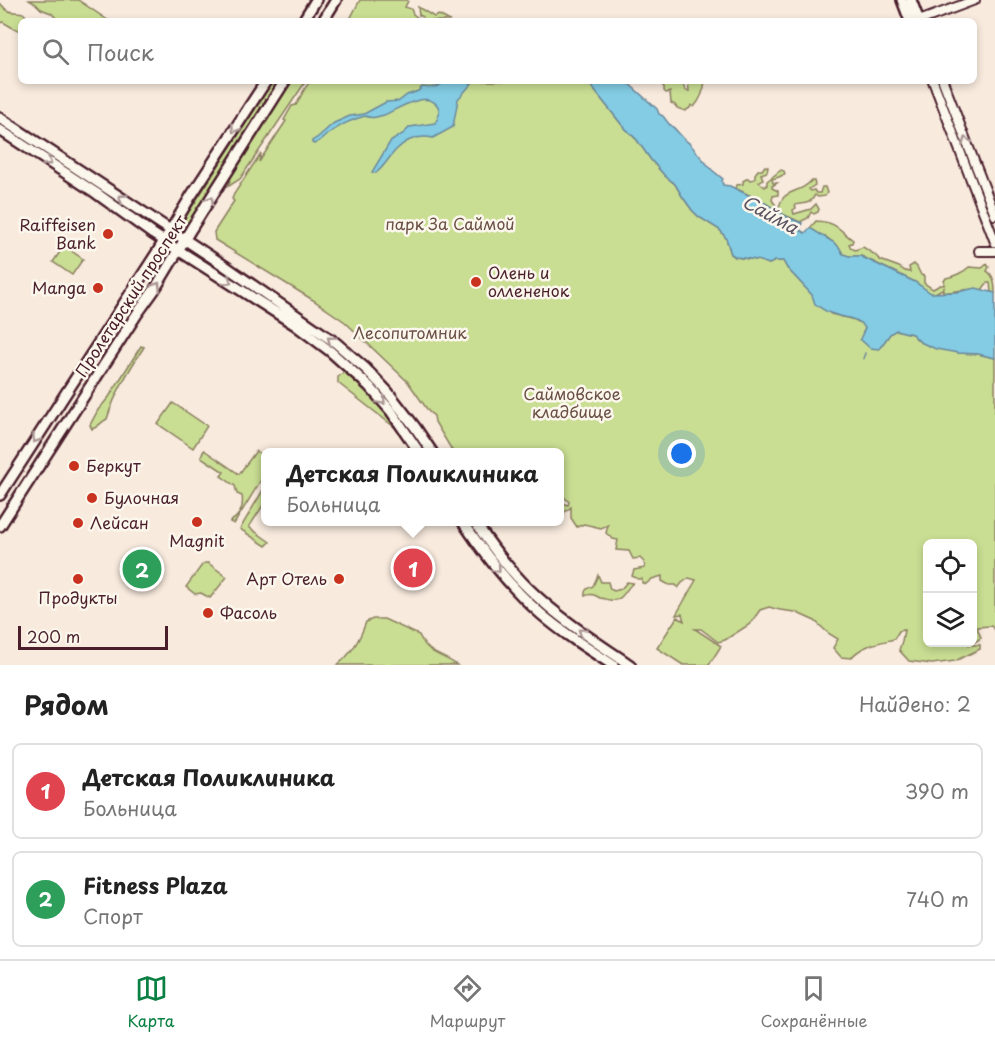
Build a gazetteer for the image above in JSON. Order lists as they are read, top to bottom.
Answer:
{
  "streets": {
    "main road": ["Пролетарский проспект"]
  },
  "water": ["Сайма"],
  "parks": ["парк За Саймой", "Лесопитомник", "Саймовское кладбище"],
  "places": [
    "Raiffeisen Bank",
    "Олень и оллененок",
    "Manga",
    "Беркут",
    "Булочная",
    "Magnit",
    "Лейсан",
    "Продукты",
    "Арт Отель",
    "Фасоль"
  ],
  "scale_bar": "200 m",
  "page": {
    "search": "Поиск",
    "popup": ["Детская Поликлиника", "Больница"],
    "pins": ["1", "2"],
    "scale": "200 m",
    "heading": ["Рядом", "Найдено: 2"],
    "list": [
      {
        "mark": "1",
        "name": "Детская Поликлиника",
        "note": "Больница",
        "value": "390 m"
      },
      {
        "mark": "2",
        "name": "Fitness Plaza",
        "note": "Спорт",
        "value": "740 m"
      }
    ],
    "nav": ["Карта", "Маршрут", "Сохранённые"]
  }
}
